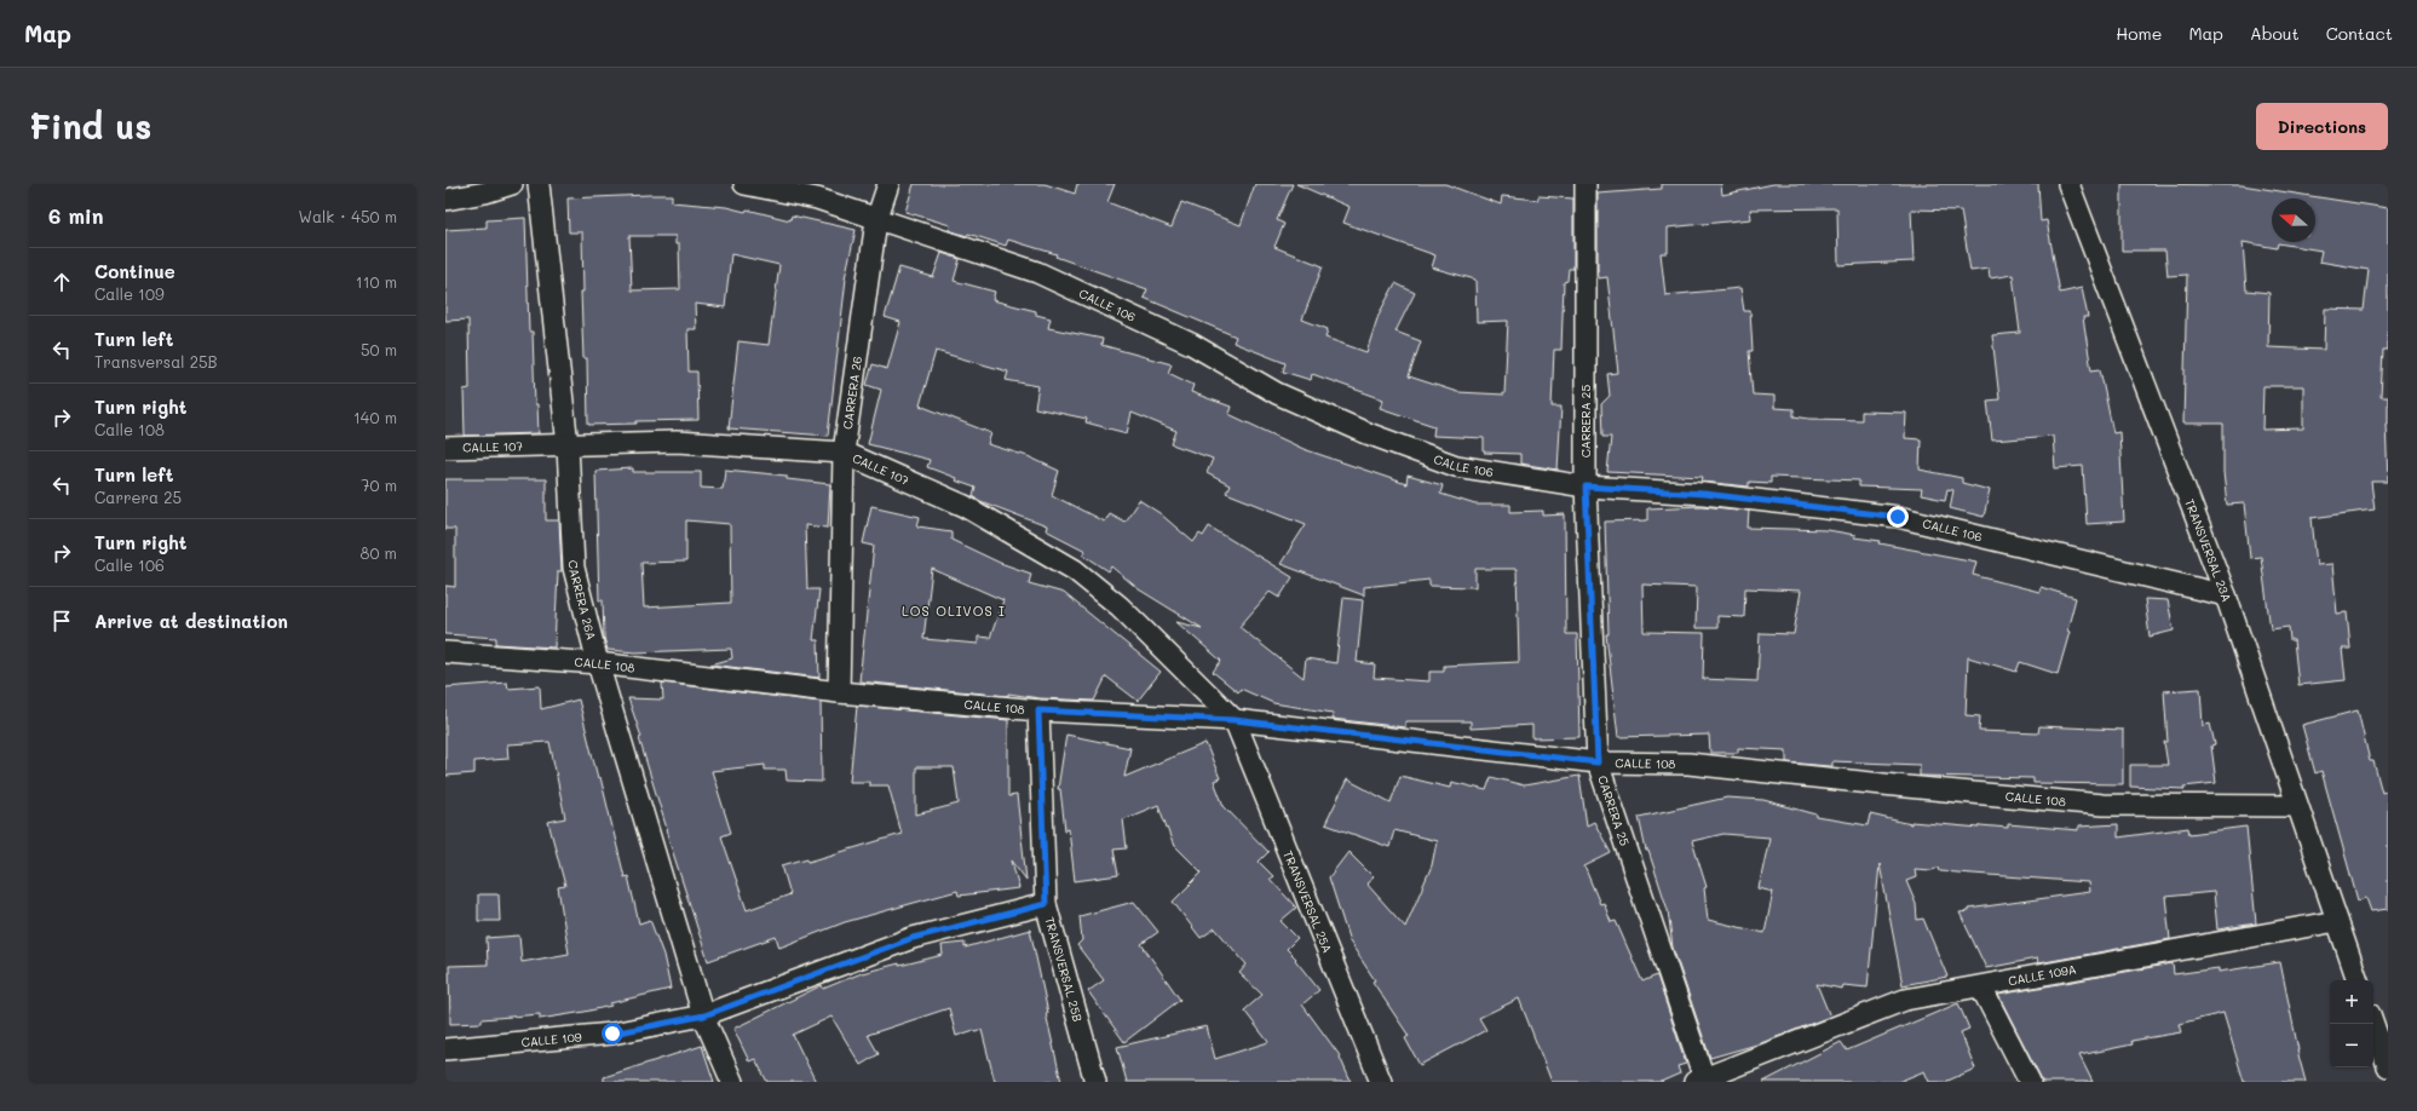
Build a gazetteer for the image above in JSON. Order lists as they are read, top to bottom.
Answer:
{
  "streets": {
    "street": [
      "CALLE 106",
      "CARRERA 26",
      "CARRERA 25",
      "CALLE 107",
      "TRANSVERSAL 23A",
      "CARRERA 26A",
      "CALLE 108",
      "TRANSVERSAL 25A",
      "TRANSVERSAL 25B",
      "CALLE 109A",
      "CALLE 109"
    ]
  },
  "crossings": [
    ["CALLE 106", "CARRERA 26"],
    ["CALLE 106", "CARRERA 25"],
    ["CALLE 106", "TRANSVERSAL 23A"],
    ["CARRERA 26", "CALLE 107"],
    ["CARRERA 26", "CALLE 108"],
    ["CARRERA 25", "CALLE 108"],
    ["CARRERA 25", "CALLE 109A"],
    ["CALLE 107", "CARRERA 26A"],
    ["CALLE 107", "CALLE 108"],
    ["CALLE 107", "TRANSVERSAL 25A"],
    ["TRANSVERSAL 23A", "CALLE 108"],
    ["TRANSVERSAL 23A", "CALLE 109A"],
    ["CARRERA 26A", "CALLE 108"],
    ["CARRERA 26A", "CALLE 109"],
    ["CALLE 108", "TRANSVERSAL 25A"],
    ["CALLE 108", "TRANSVERSAL 25B"],
    ["TRANSVERSAL 25B", "CALLE 109"]
  ],
  "districts": ["LOS OLIVOS I"],
  "north": "left",
  "page": {
    "header": "Map",
    "nav": [
      "Home",
      "Map",
      "About",
      "Contact"
    ],
    "buttons": "Directions",
    "title": "Find us",
    "heading": ["6 min", "Walk · 450 m"],
    "list": [
      ["Continue", "Calle 109", "110 m"],
      ["Turn left", "Transversal 25B", "50 m"],
      ["Turn right", "Calle 108", "140 m"],
      ["Turn left", "Carrera 25", "70 m"],
      ["Turn right", "Calle 106", "80 m"],
      "Arrive at destination"
    ],
    "map_buttons": ["+", "−"]
  }
}
